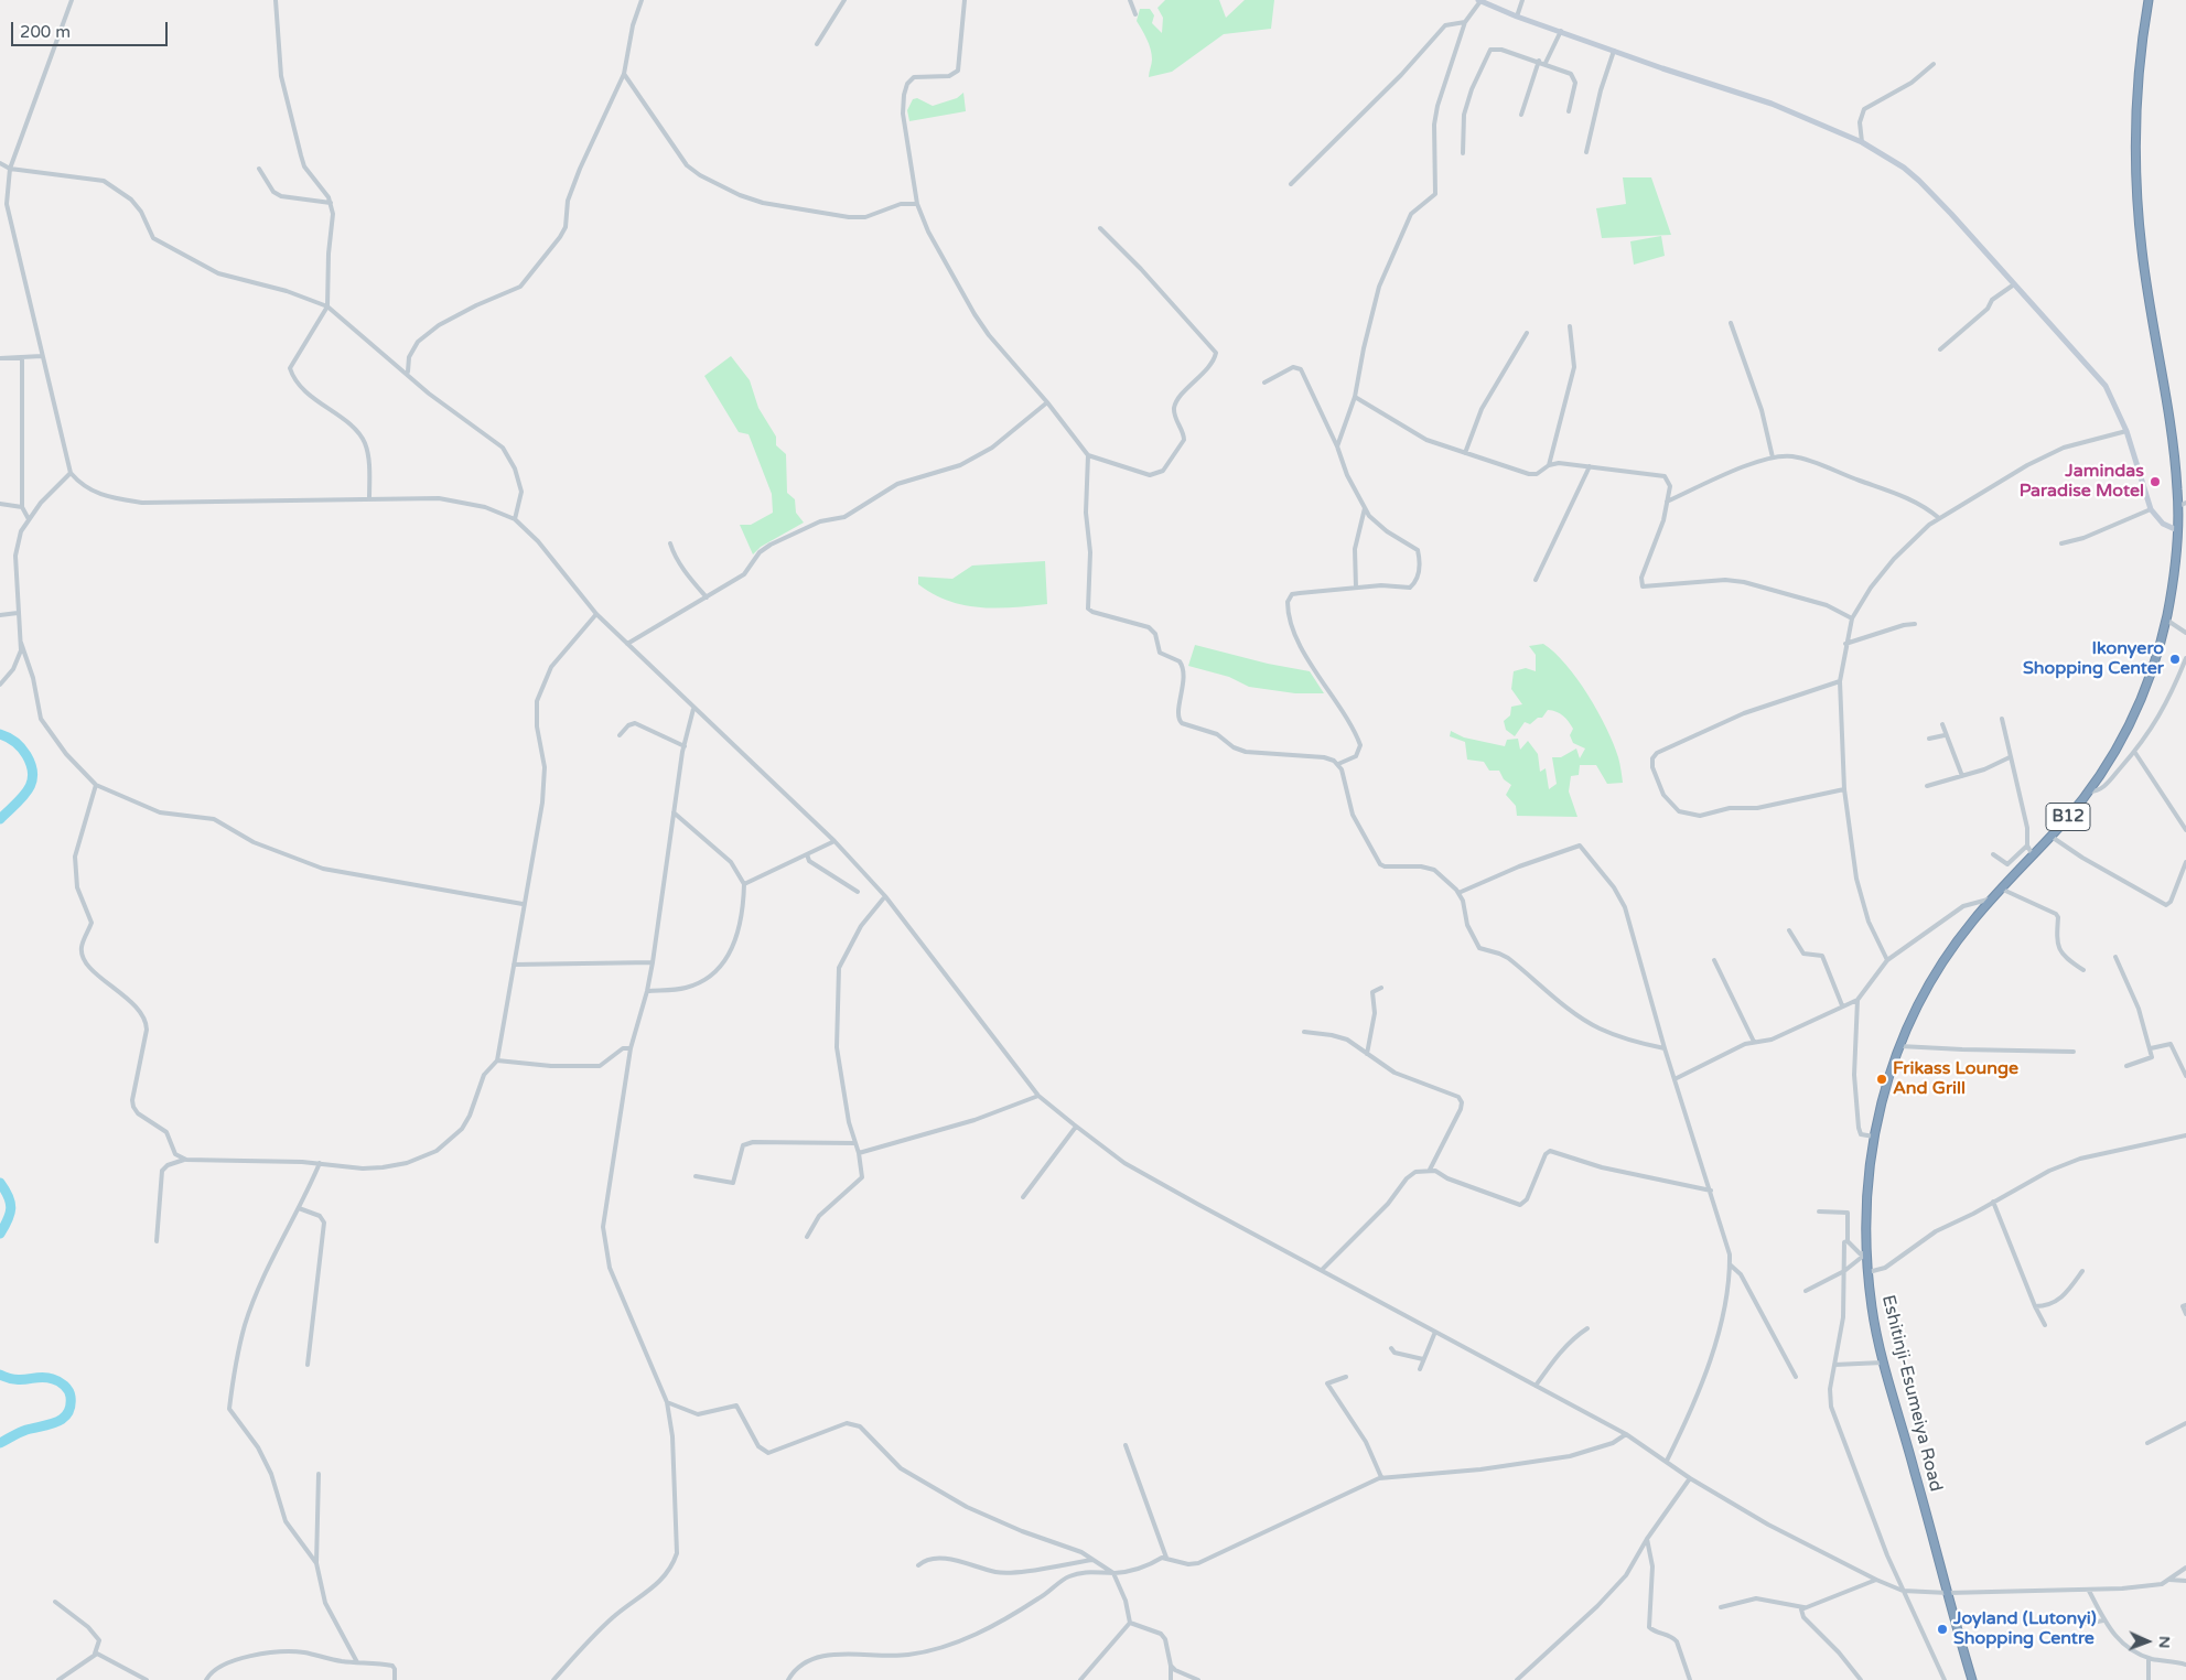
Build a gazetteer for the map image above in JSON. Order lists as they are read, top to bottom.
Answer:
{
  "streets": {
    "highway": ["B12", "Eshitinji-Esumeiya Road"]
  },
  "crossings": [
    ["B12", "Eshitinji-Esumeiya Road"]
  ],
  "places": [
    "Jamindas Paradise Motel",
    "Ikonyero Shopping Center",
    "Frikass Lounge And Grill",
    "Joyland (Lutonyi) Shopping Centre"
  ],
  "scale_bar": "200 m",
  "north": "right"
}
